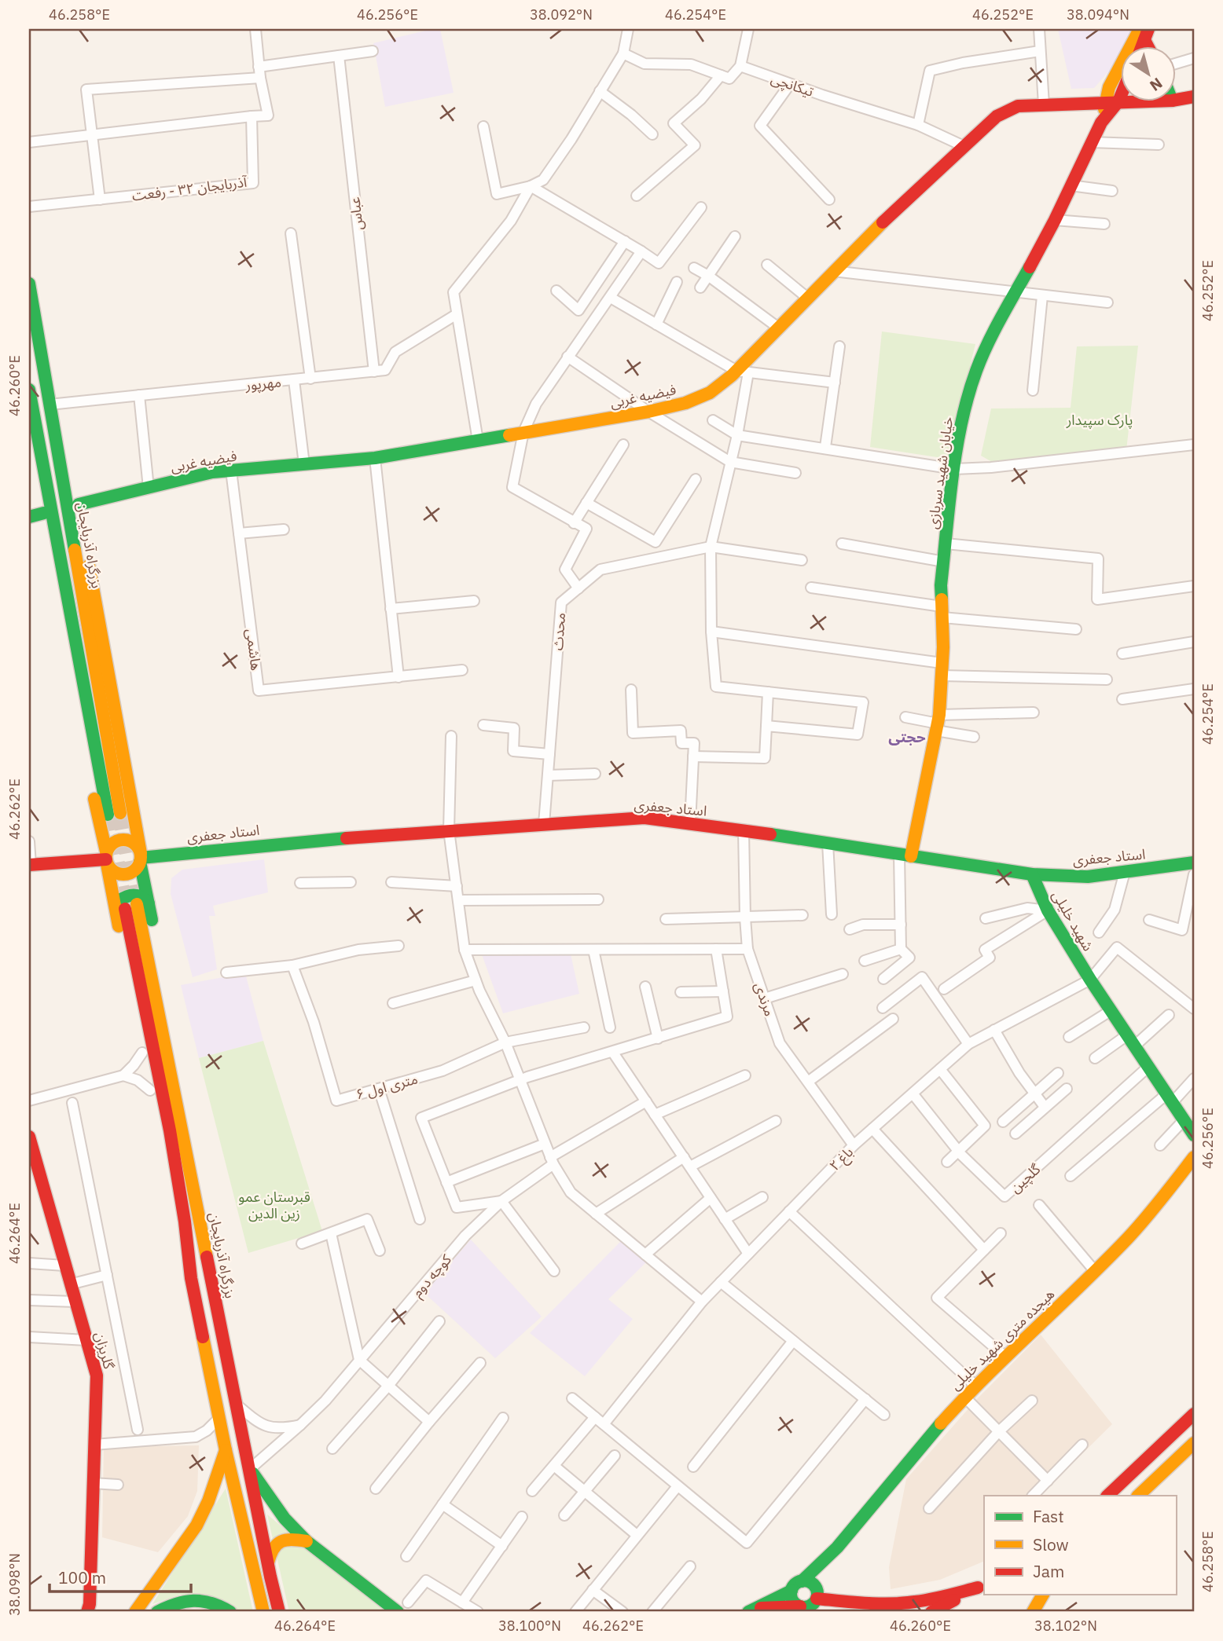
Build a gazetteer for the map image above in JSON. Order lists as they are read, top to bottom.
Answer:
{
  "streets": {
    "main road": [
      "فیضیه غربی",
      "خیابان شهید سربازی",
      "بزرگراه آذربایجان",
      "استاد جعفری",
      "شهید خلیلی",
      "هیجده متری شهید خلیلی",
      "گلریزان"
    ],
    "street": [
      "تیکانچی",
      "آذربایجان ۳۲ - رفعت",
      "عباس",
      "مهرپور",
      "محدث",
      "هاشمی",
      "مرندی",
      "۶ متری اول",
      "باغ ۲",
      "گلچین",
      "کوچه دوم"
    ]
  },
  "crossings": [
    ["تیکانچی", "فیضیه غربی"],
    ["عباس", "مهرپور"],
    ["مهرپور", "بزرگراه آذربایجان"],
    ["فیضیه غربی", "خیابان شهید سربازی"],
    ["فیضیه غربی", "هاشمی"],
    ["خیابان شهید سربازی", "استاد جعفری"],
    ["بزرگراه آذربایجان", "کوچه دوم"],
    ["محدث", "استاد جعفری"],
    ["استاد جعفری", "شهید خلیلی"],
    ["استاد جعفری", "مرندی"],
    ["شهید خلیلی", "باغ ۲"],
    ["مرندی", "باغ ۲"],
    ["باغ ۲", "گلچین"]
  ],
  "districts": ["حجتی"],
  "parks": ["پارک سپیدار", "قبرستان عمو زین الدین"],
  "legend": ["Fast", "Slow", "Jam"],
  "scale_bar": "100 m",
  "north": "bottom right",
  "coordinates": [
    "46.258°E",
    "46.256°E",
    "38.092°N",
    "46.254°E",
    "46.252°E",
    "38.094°N",
    "46.260°E",
    "46.262°E",
    "46.264°E",
    "38.098°N",
    "38.100°N",
    "38.102°N"
  ]
}
